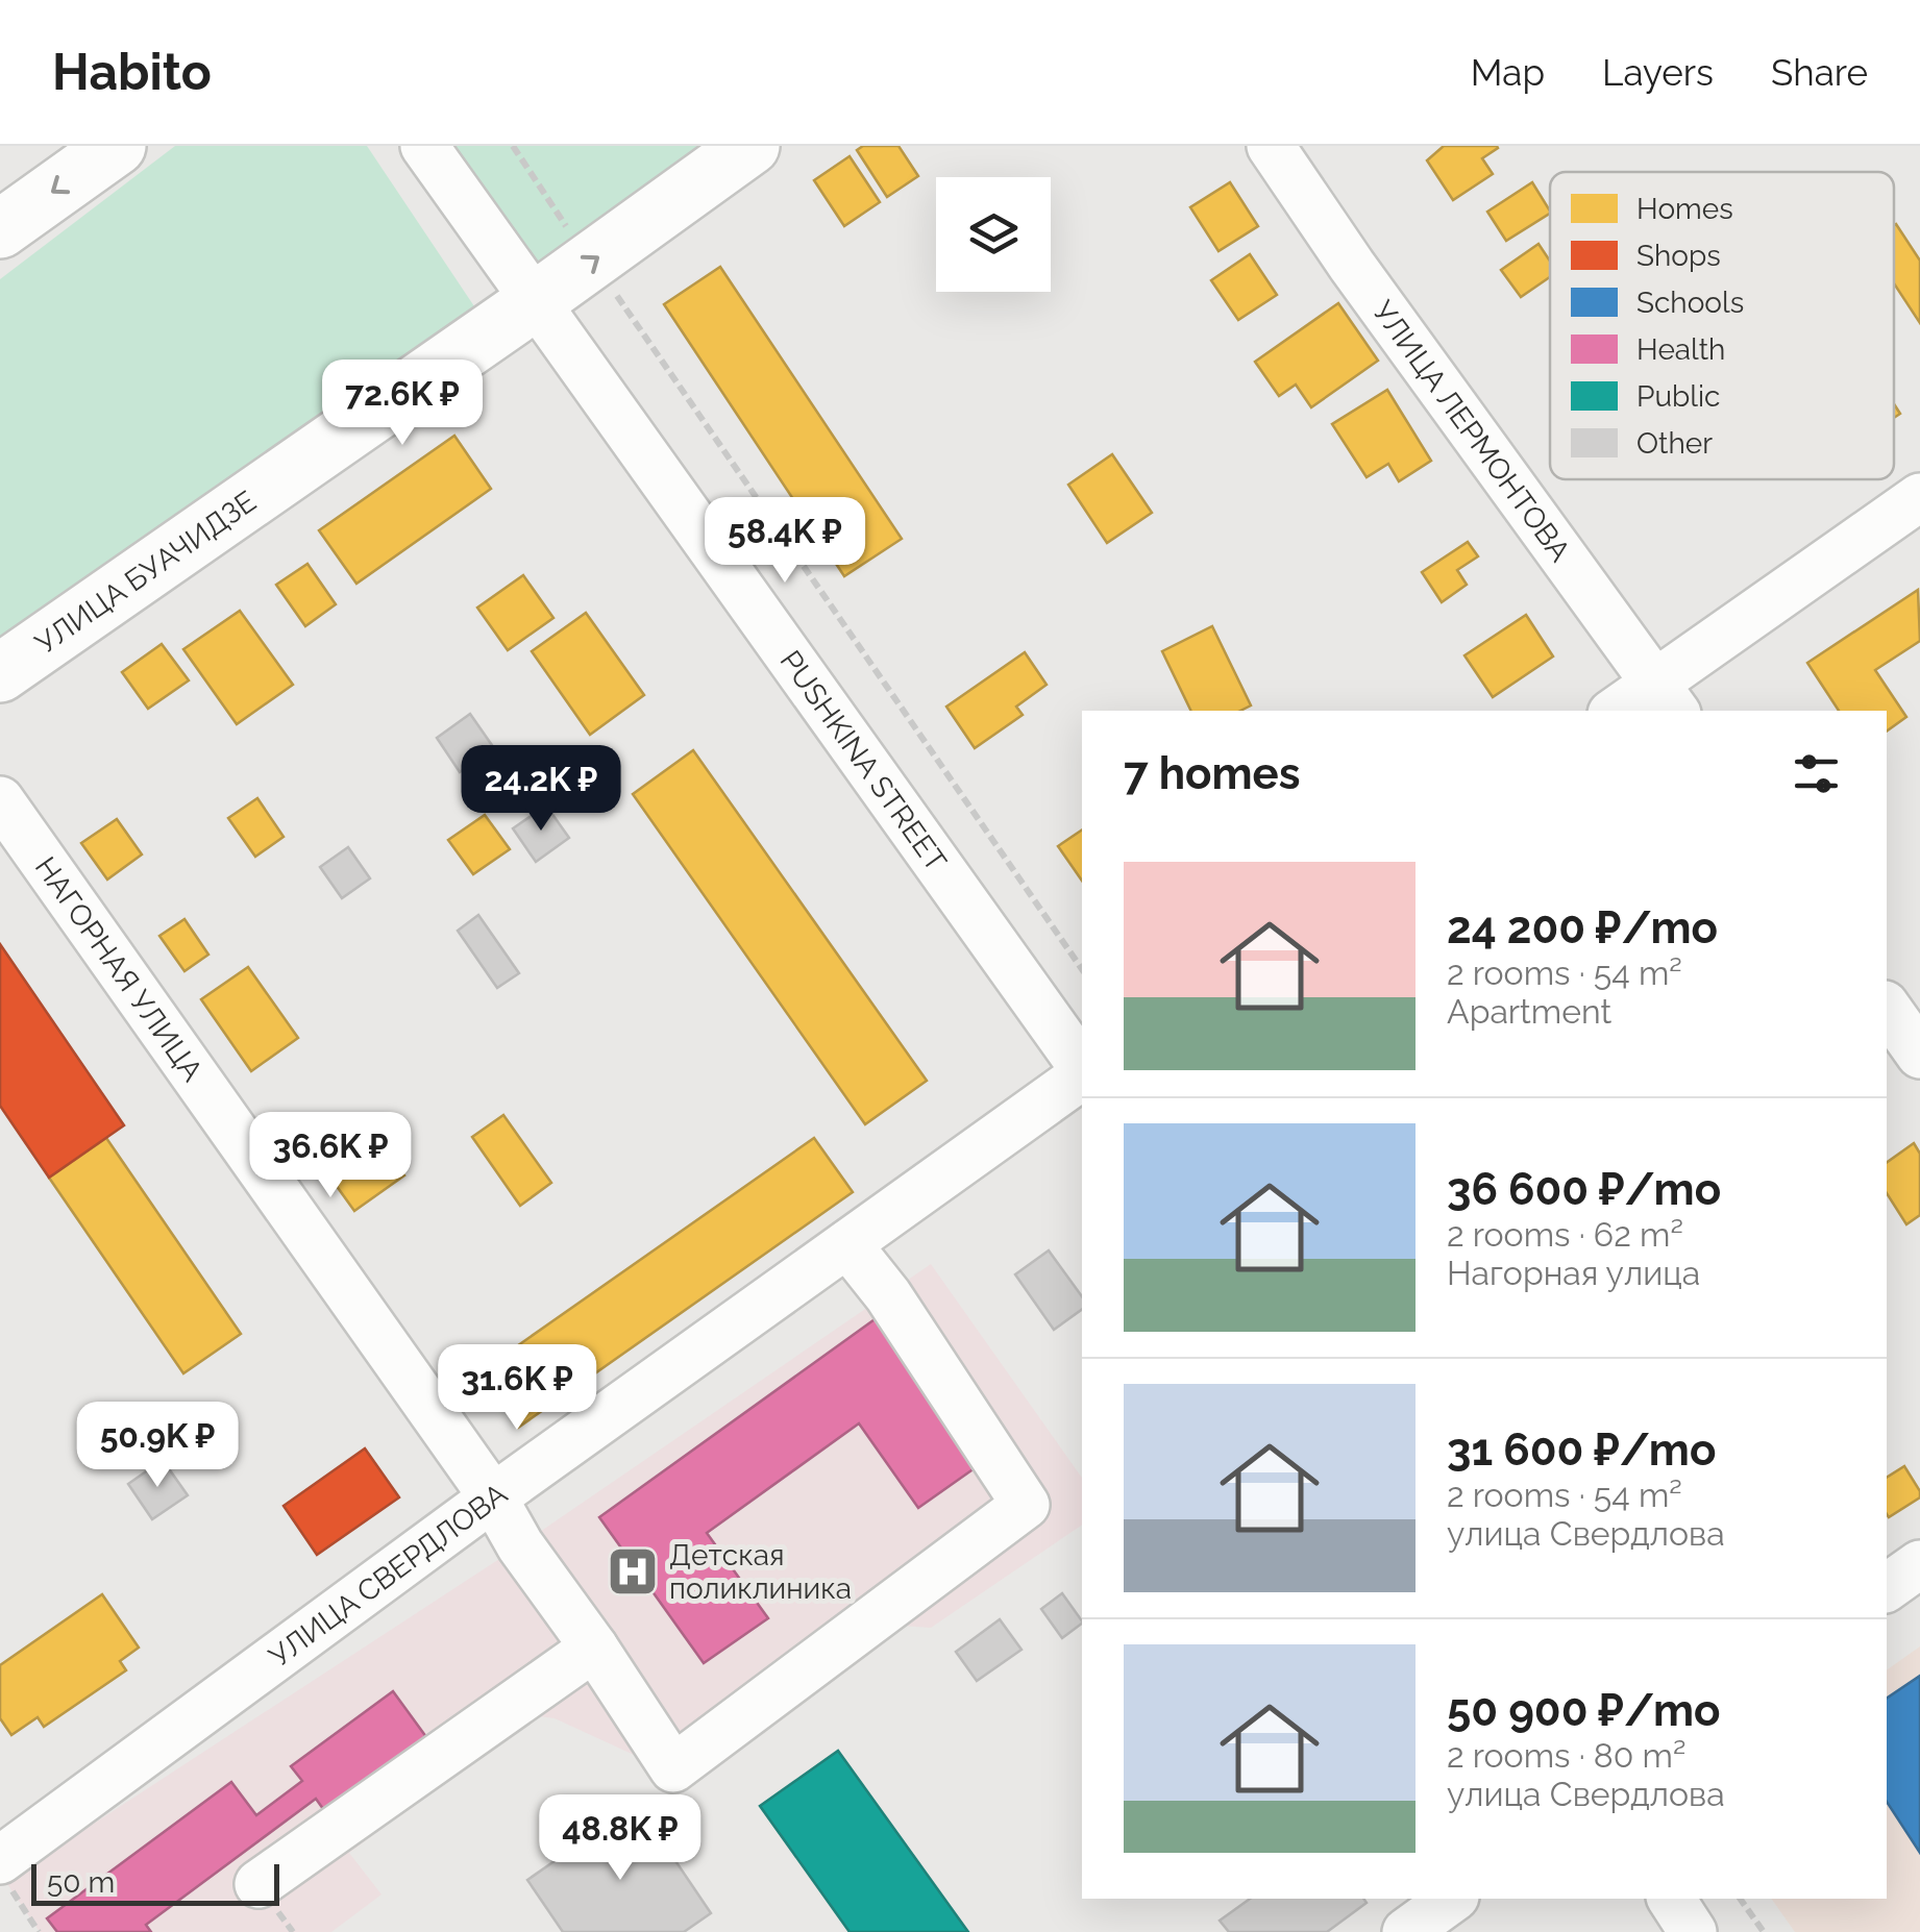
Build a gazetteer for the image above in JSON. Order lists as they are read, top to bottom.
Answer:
{
  "streets": {
    "main road": ["УЛИЦА БУАЧИДЗЕ"],
    "street": [
      "УЛИЦА ЛЕРМОНТОВА",
      "PUSHKINA STREET",
      "НАГОРНАЯ УЛИЦА",
      "УЛИЦА СВЕРДЛОВА"
    ]
  },
  "crossings": [
    ["УЛИЦА БУАЧИДЗЕ", "PUSHKINA STREET"],
    ["НАГОРНАЯ УЛИЦА", "УЛИЦА СВЕРДЛОВА"]
  ],
  "places": {
    "hospital": ["Детская поликлиника"]
  },
  "legend": [
    "Homes",
    "Shops",
    "Schools",
    "Health",
    "Public",
    "Other"
  ],
  "scale_bar": "50 m",
  "page": {
    "header": "Habito",
    "nav": ["Map", "Layers", "Share"],
    "price": [
      "72.6K ₽",
      "58.4K ₽",
      "24.2K ₽",
      "36.6K ₽",
      "31.6K ₽",
      "50.9K ₽",
      "48.8K ₽"
    ],
    "heading": "7 homes",
    "list": [
      {
        "name": "24 200 ₽/mo",
        "note": "2 rooms · 54 m² · Apartment"
      },
      {
        "name": "36 600 ₽/mo",
        "note": "2 rooms · 62 m² · Нагорная улица"
      },
      {
        "name": "31 600 ₽/mo",
        "note": "2 rooms · 54 m² · улица Свердлова"
      },
      {
        "name": "50 900 ₽/mo",
        "note": "2 rooms · 80 m² · улица Свердлова"
      }
    ],
    "scale": "50 m"
  }
}
